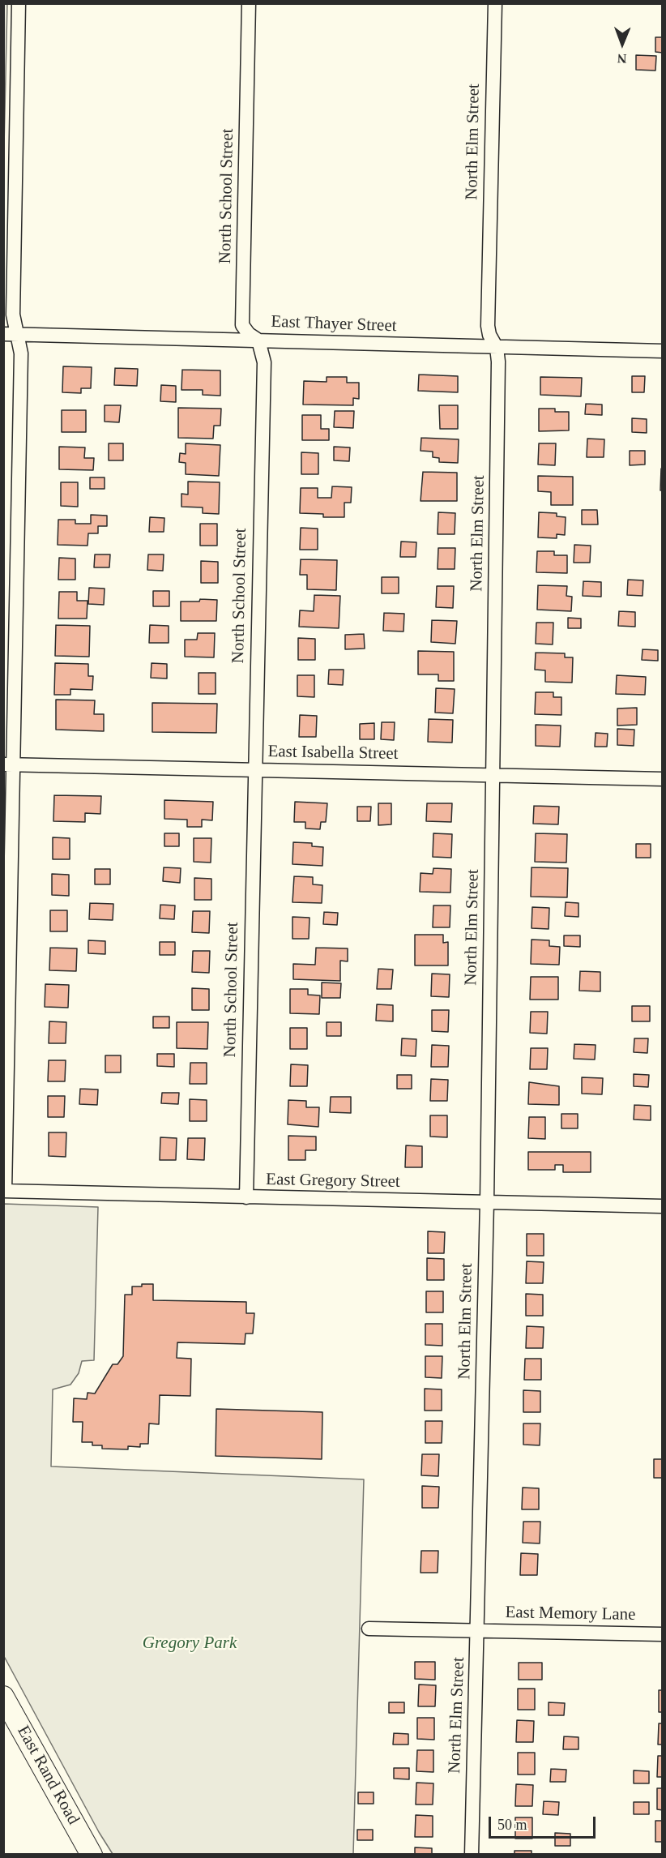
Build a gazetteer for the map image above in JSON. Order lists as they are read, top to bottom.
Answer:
{
  "streets": {
    "main road": ["East Rand Road"],
    "street": [
      "North Elm Street",
      "North School Street",
      "East Thayer Street",
      "East Isabella Street",
      "East Gregory Street",
      "East Memory Lane"
    ]
  },
  "crossings": [
    ["North Elm Street", "East Thayer Street"],
    ["North Elm Street", "East Isabella Street"],
    ["North Elm Street", "East Gregory Street"],
    ["North Elm Street", "East Memory Lane"],
    ["North School Street", "East Thayer Street"],
    ["North School Street", "East Isabella Street"],
    ["North School Street", "East Gregory Street"]
  ],
  "parks": ["Gregory Park"],
  "scale_bar": "50 m",
  "north": "bottom"
}
